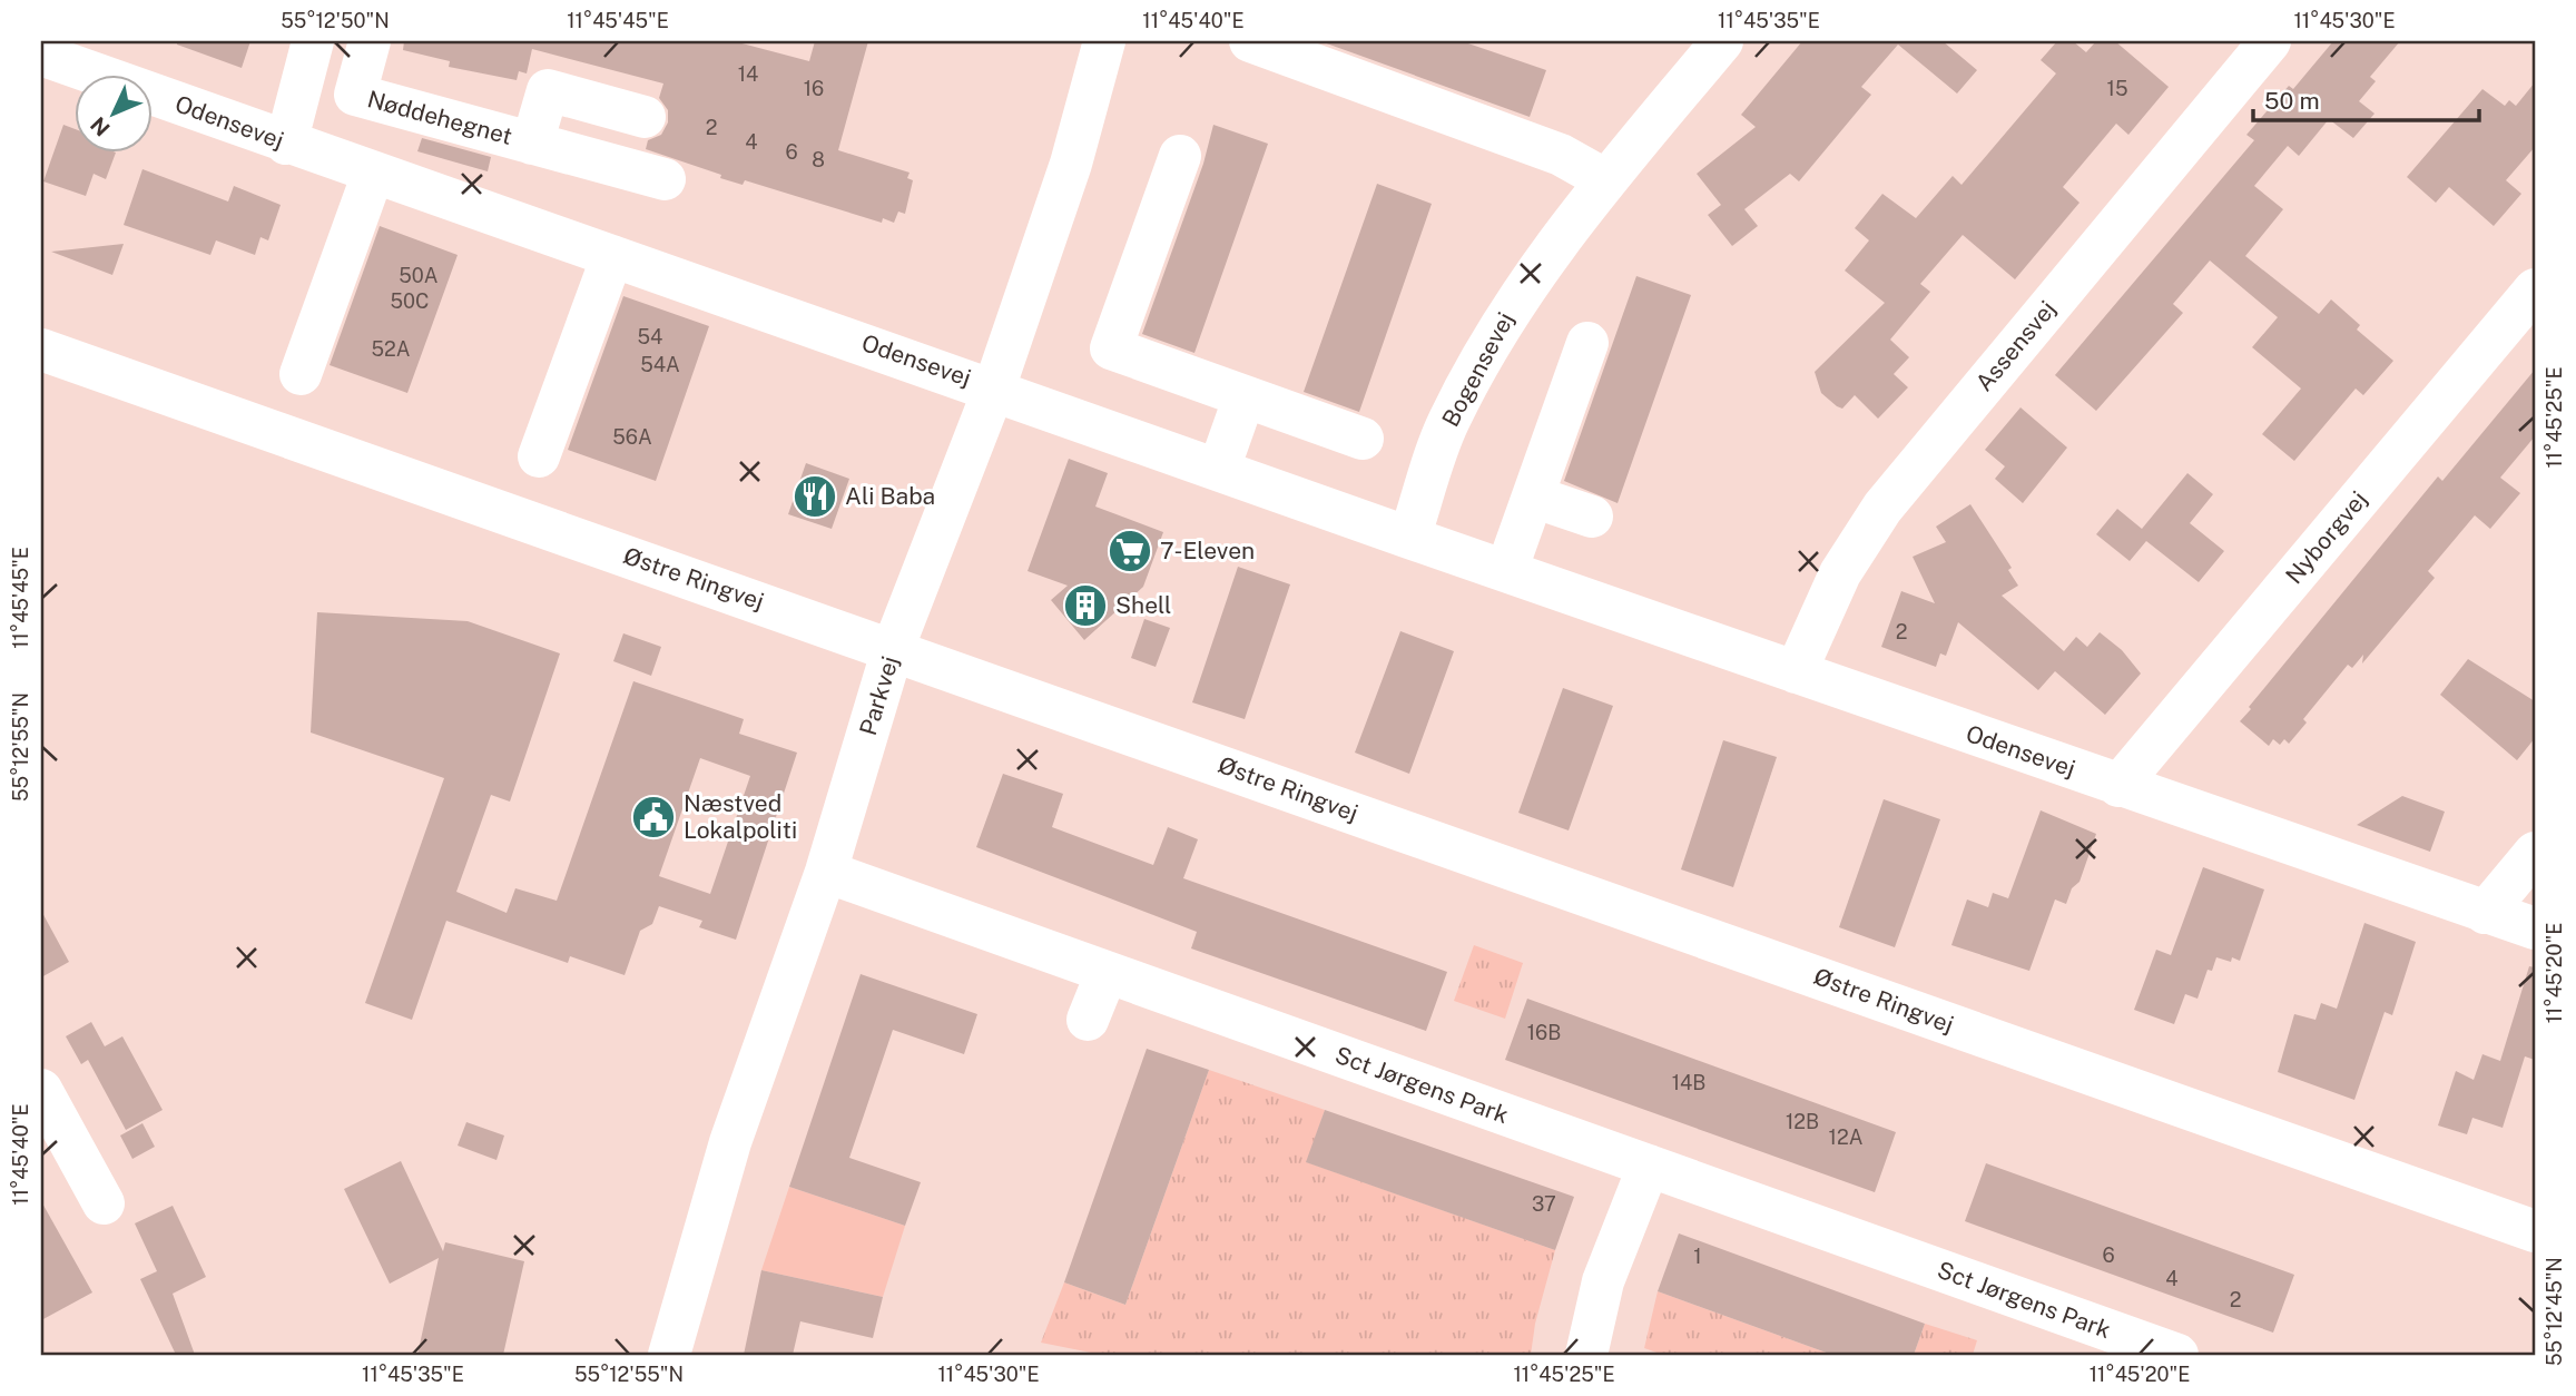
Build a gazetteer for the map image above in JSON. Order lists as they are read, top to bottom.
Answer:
{
  "streets": {
    "street": [
      "Nøddehegnet",
      "Odensevej",
      "Assensvej",
      "Bogensevej",
      "Nyborgvej",
      "Østre Ringvej",
      "Parkvej",
      "Sct Jørgens Park"
    ]
  },
  "crossings": [
    ["Odensevej", "Assensvej"],
    ["Odensevej", "Bogensevej"],
    ["Odensevej", "Nyborgvej"],
    ["Odensevej", "Parkvej"],
    ["Østre Ringvej", "Parkvej"],
    ["Parkvej", "Sct Jørgens Park"]
  ],
  "places": {
    "restaurant": ["Ali Baba"],
    "supermarket": ["7-Eleven"],
    "building": ["Shell"],
    "public building": ["Næstved Lokalpoliti"]
  },
  "house_numbers": [
    "14",
    "16",
    "15",
    "2",
    "4",
    "6",
    "8",
    "50A",
    "50C",
    "54",
    "52A",
    "54A",
    "56A",
    "2",
    "16B",
    "14B",
    "12B",
    "12A",
    "37",
    "6",
    "1",
    "4",
    "2"
  ],
  "scale_bar": "50 m",
  "north": "bottom left",
  "coordinates": [
    "55°12'50\"N",
    "11°45'45\"E",
    "11°45'40\"E",
    "11°45'35\"E",
    "11°45'30\"E",
    "11°45'25\"E",
    "55°12'55\"N",
    "11°45'20\"E",
    "55°12'45\"N"
  ]
}
